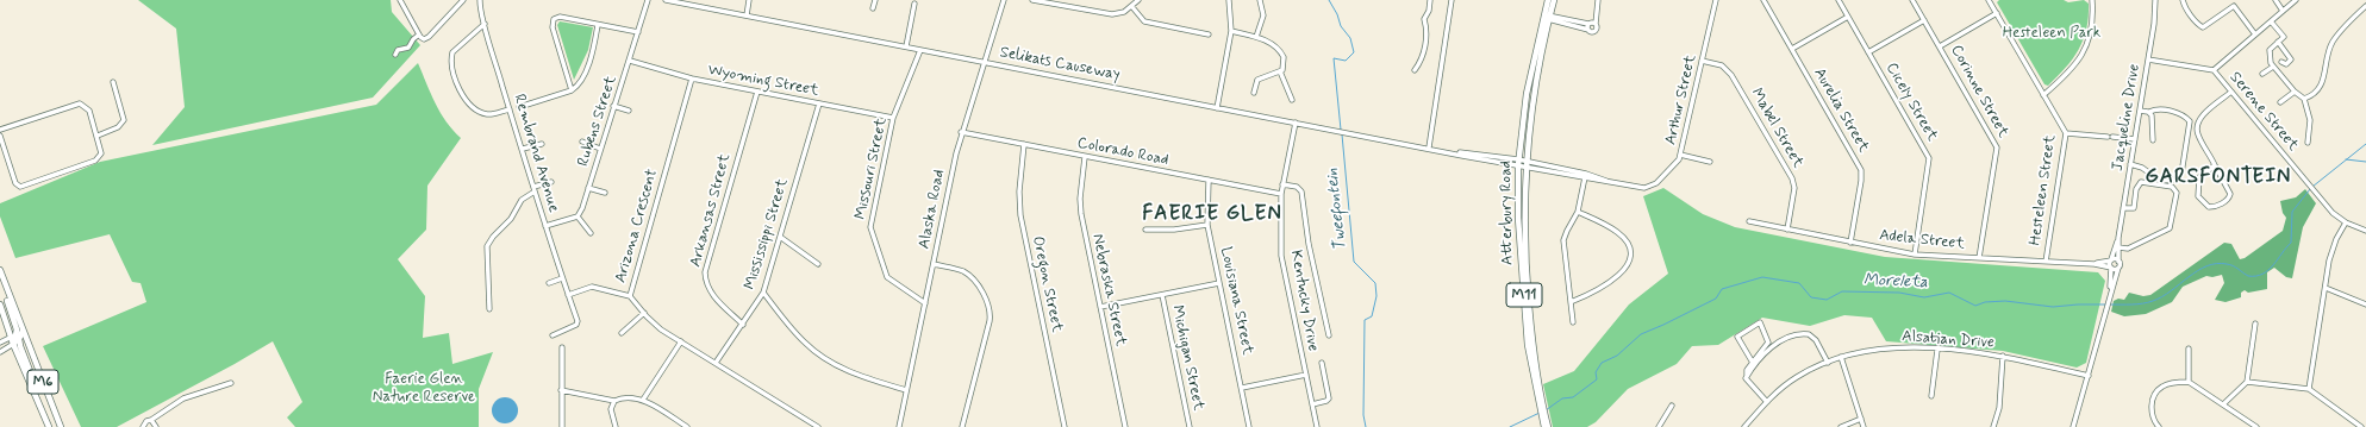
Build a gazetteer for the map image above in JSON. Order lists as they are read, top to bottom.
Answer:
{
  "streets": {
    "main road": ["Atterbury Road", "M11", "M6"],
    "street": [
      "Selikats Causeway",
      "Wyoming Street",
      "Corinne Street",
      "Arthur Street",
      "Cicely Street",
      "Aurelia Street",
      "Serene Street",
      "Jacqueline Drive",
      "Rubens Street",
      "Mabel Street",
      "Colorado Road",
      "Rembrand Avenue",
      "Missouri Street",
      "Hesteleen Street",
      "Alaska Road",
      "Arkansas Street",
      "Arizona Crescent",
      "Mississippi Street",
      "Adela Street",
      "Oregon Street",
      "Nebraska Street",
      "Louisiana Street",
      "Kentucky Drive",
      "Alsatian Drive",
      "Michigan Street"
    ]
  },
  "crossings": [
    ["Selikats Causeway", "Arthur Street"],
    ["Selikats Causeway", "Missouri Street"],
    ["Selikats Causeway", "Alaska Road"],
    ["Selikats Causeway", "Atterbury Road"],
    ["Selikats Causeway", "Kentucky Drive"],
    ["Wyoming Street", "Rubens Street"],
    ["Wyoming Street", "Missouri Street"],
    ["Wyoming Street", "Arkansas Street"],
    ["Wyoming Street", "Arizona Crescent"],
    ["Wyoming Street", "Mississippi Street"],
    ["Corinne Street", "Adela Street"],
    ["Arthur Street", "Mabel Street"],
    ["Cicely Street", "Adela Street"],
    ["Aurelia Street", "Adela Street"],
    ["Serene Street", "Jacqueline Drive"],
    ["Jacqueline Drive", "Adela Street"],
    ["Mabel Street", "Adela Street"],
    ["Colorado Road", "Alaska Road"],
    ["Colorado Road", "Oregon Street"],
    ["Colorado Road", "Nebraska Street"],
    ["Colorado Road", "Louisiana Street"],
    ["Colorado Road", "Kentucky Drive"],
    ["Missouri Street", "Alaska Road"],
    ["Hesteleen Street", "Adela Street"],
    ["Arkansas Street", "Mississippi Street"],
    ["Arizona Crescent", "Mississippi Street"]
  ],
  "districts": ["GARSFONTEIN", "FAERIE GLEN"],
  "water": ["Tweefontein", "Moreleta"],
  "parks": ["Hesteleen Park", "Faerie Glen Nature Reserve"]
}
